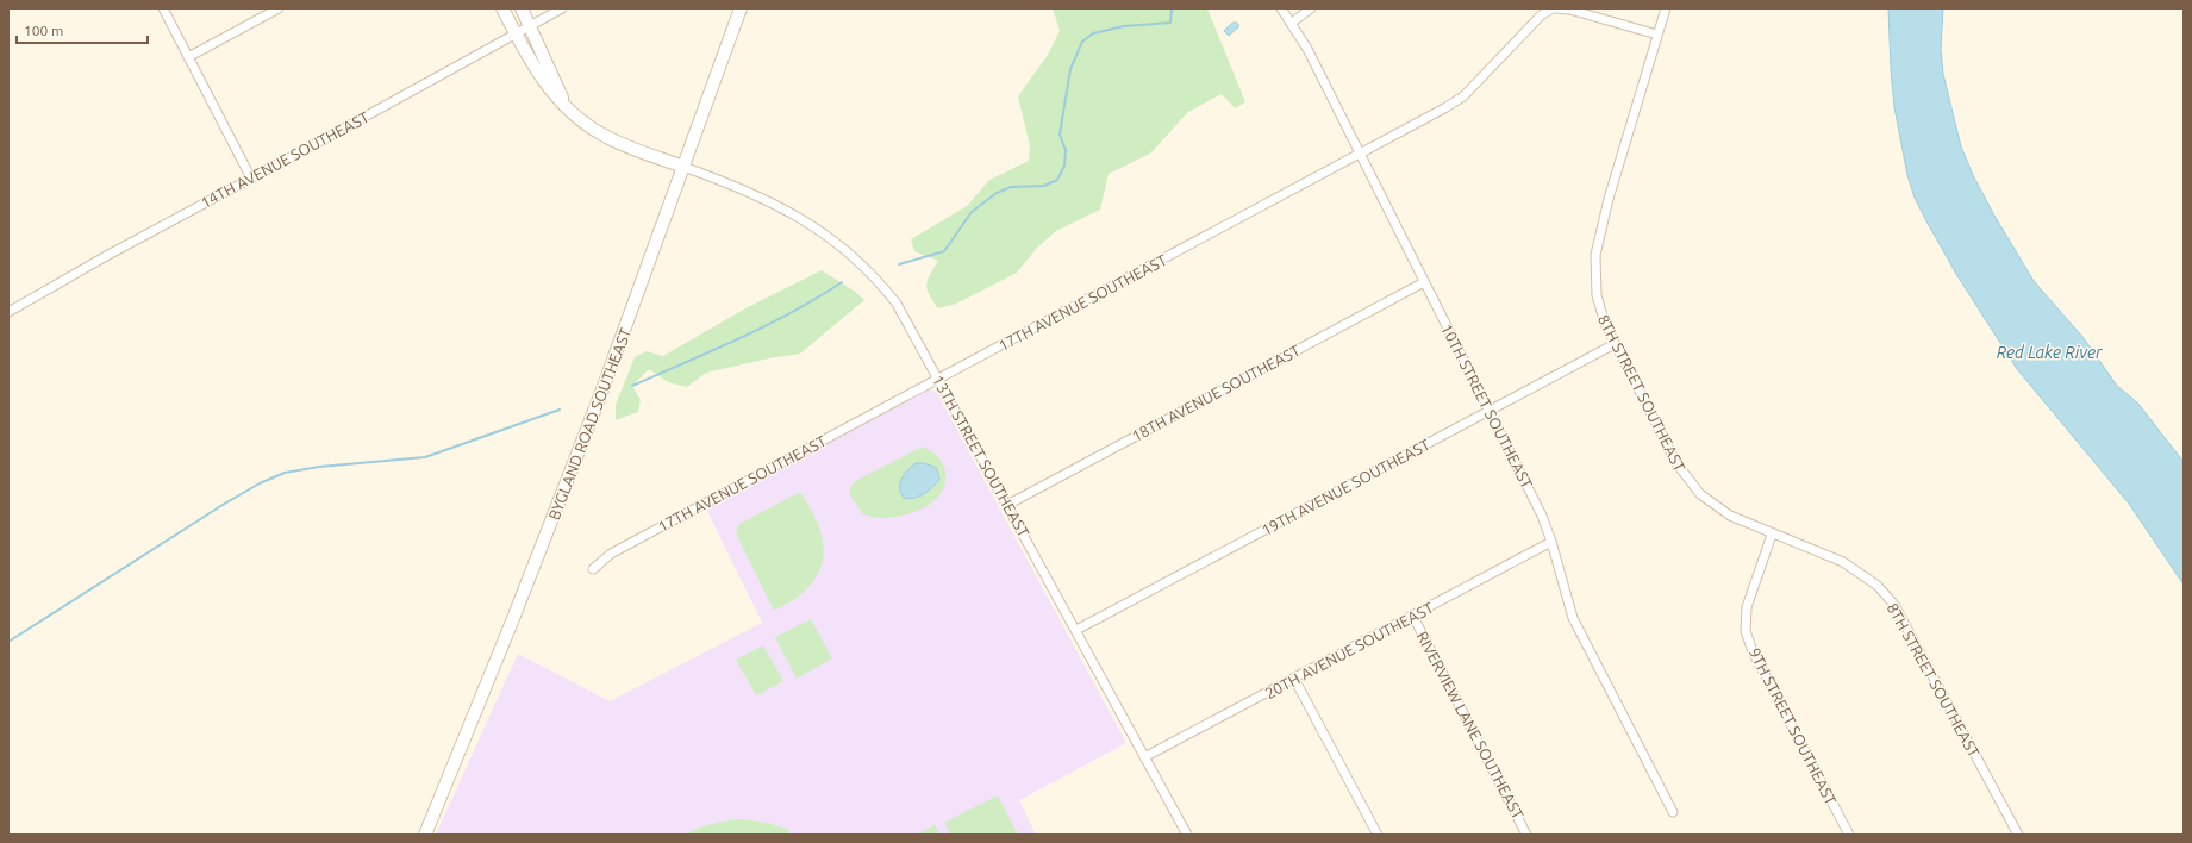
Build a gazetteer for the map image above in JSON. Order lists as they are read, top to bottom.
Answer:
{
  "streets": {
    "street": [
      "14TH AVENUE SOUTHEAST",
      "17TH AVENUE SOUTHEAST",
      "18TH AVENUE SOUTHEAST",
      "8TH STREET SOUTHEAST",
      "10TH STREET SOUTHEAST",
      "BYGLAND ROAD SOUTHEAST",
      "13TH STREET SOUTHEAST",
      "19TH AVENUE SOUTHEAST",
      "20TH AVENUE SOUTHEAST",
      "RIVERVIEW LANE SOUTHEAST",
      "9TH STREET SOUTHEAST"
    ]
  },
  "crossings": [
    ["17TH AVENUE SOUTHEAST", "10TH STREET SOUTHEAST"],
    ["17TH AVENUE SOUTHEAST", "13TH STREET SOUTHEAST"],
    ["18TH AVENUE SOUTHEAST", "10TH STREET SOUTHEAST"],
    ["18TH AVENUE SOUTHEAST", "13TH STREET SOUTHEAST"],
    ["8TH STREET SOUTHEAST", "19TH AVENUE SOUTHEAST"],
    ["8TH STREET SOUTHEAST", "9TH STREET SOUTHEAST"],
    ["10TH STREET SOUTHEAST", "19TH AVENUE SOUTHEAST"],
    ["10TH STREET SOUTHEAST", "20TH AVENUE SOUTHEAST"],
    ["BYGLAND ROAD SOUTHEAST", "13TH STREET SOUTHEAST"],
    ["13TH STREET SOUTHEAST", "19TH AVENUE SOUTHEAST"],
    ["13TH STREET SOUTHEAST", "20TH AVENUE SOUTHEAST"],
    ["20TH AVENUE SOUTHEAST", "RIVERVIEW LANE SOUTHEAST"]
  ],
  "water": ["Red Lake River"],
  "scale_bar": "100 m"
}
